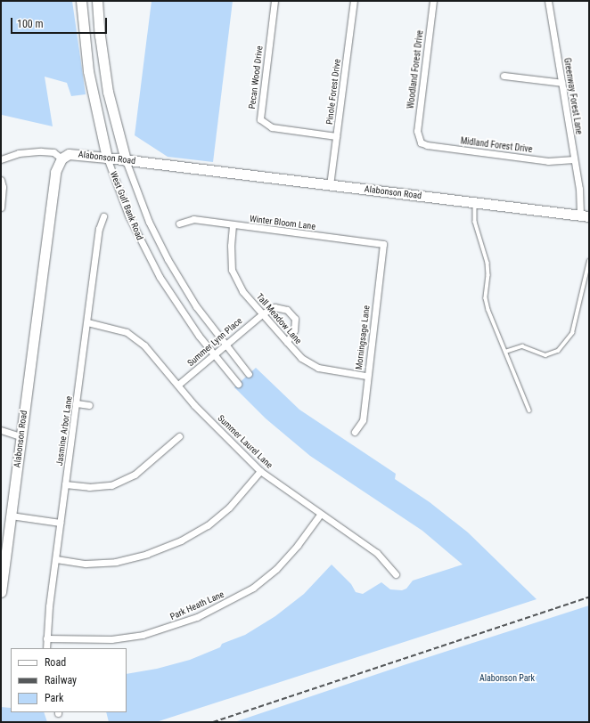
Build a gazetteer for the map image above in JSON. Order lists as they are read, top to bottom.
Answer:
{
  "streets": {
    "street": [
      "Woodland Forest Drive",
      "Pecan Wood Drive",
      "Pinole Forest Drive",
      "Greenway Forest Lane",
      "Midland Forest Drive",
      "Alabonson Road",
      "West Gulf Bank Road",
      "Winter Bloom Lane",
      "Tall Meadow Lane",
      "Morningsage Lane",
      "Summer Lynn Place",
      "Jasmine Arbor Lane",
      "Summer Laurel Lane",
      "Park Heath Lane"
    ]
  },
  "crossings": [
    ["Woodland Forest Drive", "Midland Forest Drive"],
    ["Pecan Wood Drive", "Pinole Forest Drive"],
    ["Pinole Forest Drive", "Alabonson Road"],
    ["Greenway Forest Lane", "Midland Forest Drive"],
    ["Greenway Forest Lane", "Alabonson Road"],
    ["Alabonson Road", "West Gulf Bank Road"],
    ["West Gulf Bank Road", "Summer Lynn Place"],
    ["Winter Bloom Lane", "Tall Meadow Lane"],
    ["Winter Bloom Lane", "Morningsage Lane"],
    ["Tall Meadow Lane", "Morningsage Lane"],
    ["Tall Meadow Lane", "Summer Lynn Place"],
    ["Summer Lynn Place", "Summer Laurel Lane"],
    ["Jasmine Arbor Lane", "Summer Laurel Lane"],
    ["Jasmine Arbor Lane", "Park Heath Lane"],
    ["Summer Laurel Lane", "Park Heath Lane"]
  ],
  "parks": ["Alabonson Park"],
  "legend": ["Road", "Railway", "Park"],
  "scale_bar": "100 m"
}
